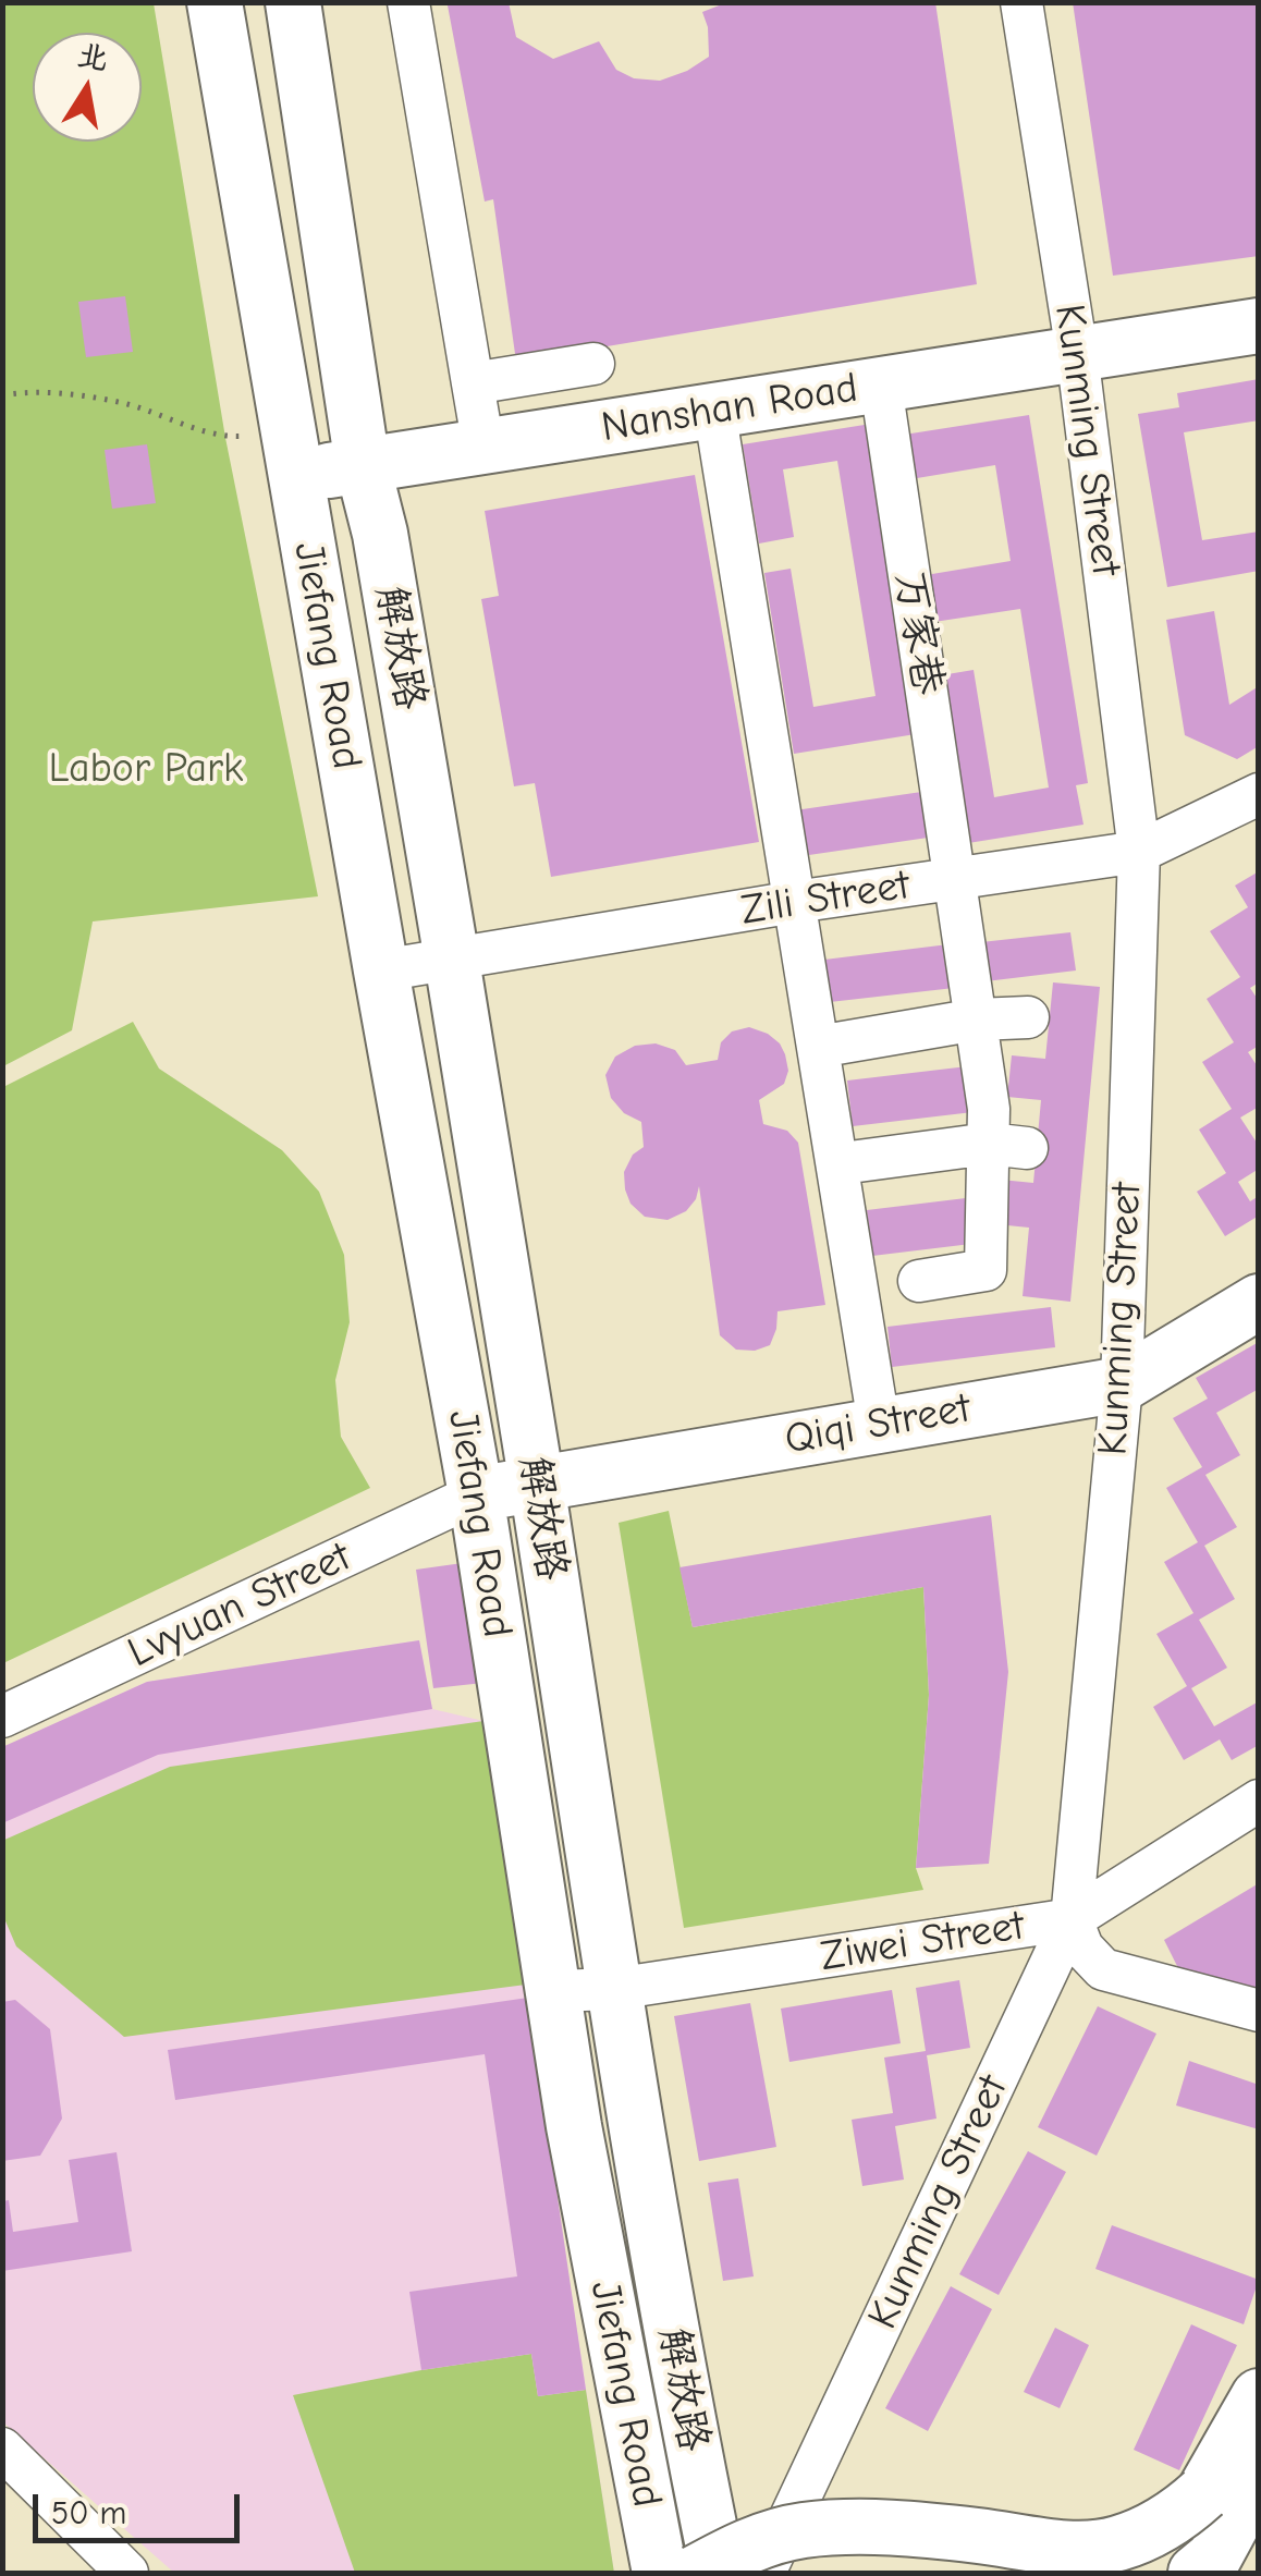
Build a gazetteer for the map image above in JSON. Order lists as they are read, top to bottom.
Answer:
{
  "streets": {
    "main road": [
      "Nanshan Road",
      "解放路",
      "Jiefang Road",
      "Qiqi Street"
    ],
    "street": [
      "Kunming Street",
      "万家巷",
      "Zili Street",
      "Lvyuan Street",
      "Ziwei Street"
    ]
  },
  "crossings": [
    ["Nanshan Road", "Kunming Street"],
    ["Nanshan Road", "万家巷"],
    ["Nanshan Road", "解放路"],
    ["Nanshan Road", "Jiefang Road"],
    ["Kunming Street", "Zili Street"],
    ["Kunming Street", "Qiqi Street"],
    ["Kunming Street", "Ziwei Street"],
    ["万家巷", "Zili Street"],
    ["解放路", "Zili Street"],
    ["解放路", "Qiqi Street"],
    ["解放路", "Ziwei Street"],
    ["Jiefang Road", "Zili Street"],
    ["Jiefang Road", "Qiqi Street"],
    ["Jiefang Road", "Lvyuan Street"],
    ["Jiefang Road", "Ziwei Street"],
    ["Qiqi Street", "Lvyuan Street"]
  ],
  "parks": ["Labor Park"],
  "scale_bar": "50 m",
  "north": "top"
}
